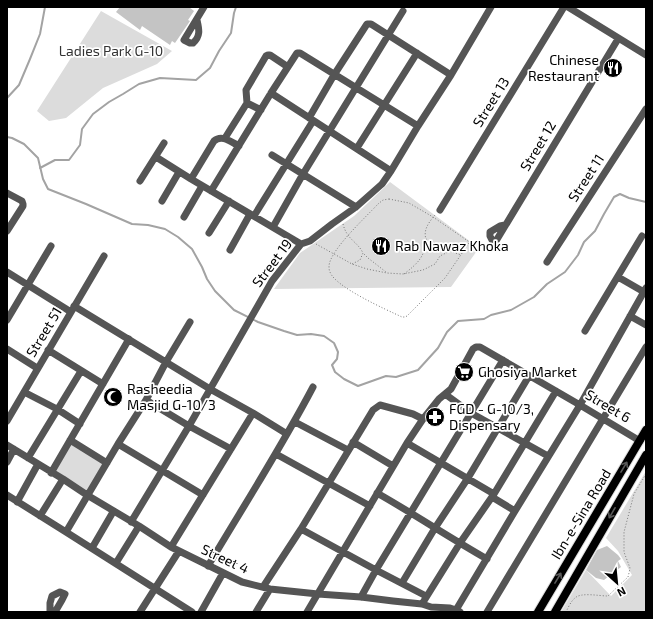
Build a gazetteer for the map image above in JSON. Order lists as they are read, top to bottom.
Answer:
{
  "streets": {
    "main road": ["Ibn-e-Sina Road"],
    "street": [
      "Street 13",
      "Street 12",
      "Street 11",
      "Street 19",
      "Street 51",
      "Street 6",
      "Street 4"
    ]
  },
  "crossings": [
    ["Street 19", "Street 4"],
    ["Street 6", "Ibn-e-Sina Road"]
  ],
  "parks": ["Ladies Park G-10"],
  "places": {
    "restaurant": ["Chinese Restaurant", "Rab Nawaz Khoka"],
    "supermarket": ["Ghosiya Market"],
    "mosque": ["Rasheedia Masjid G-10/3"],
    "pharmacy": ["FGD - G-10/3, Dispensary"]
  },
  "north": "bottom right"
}
